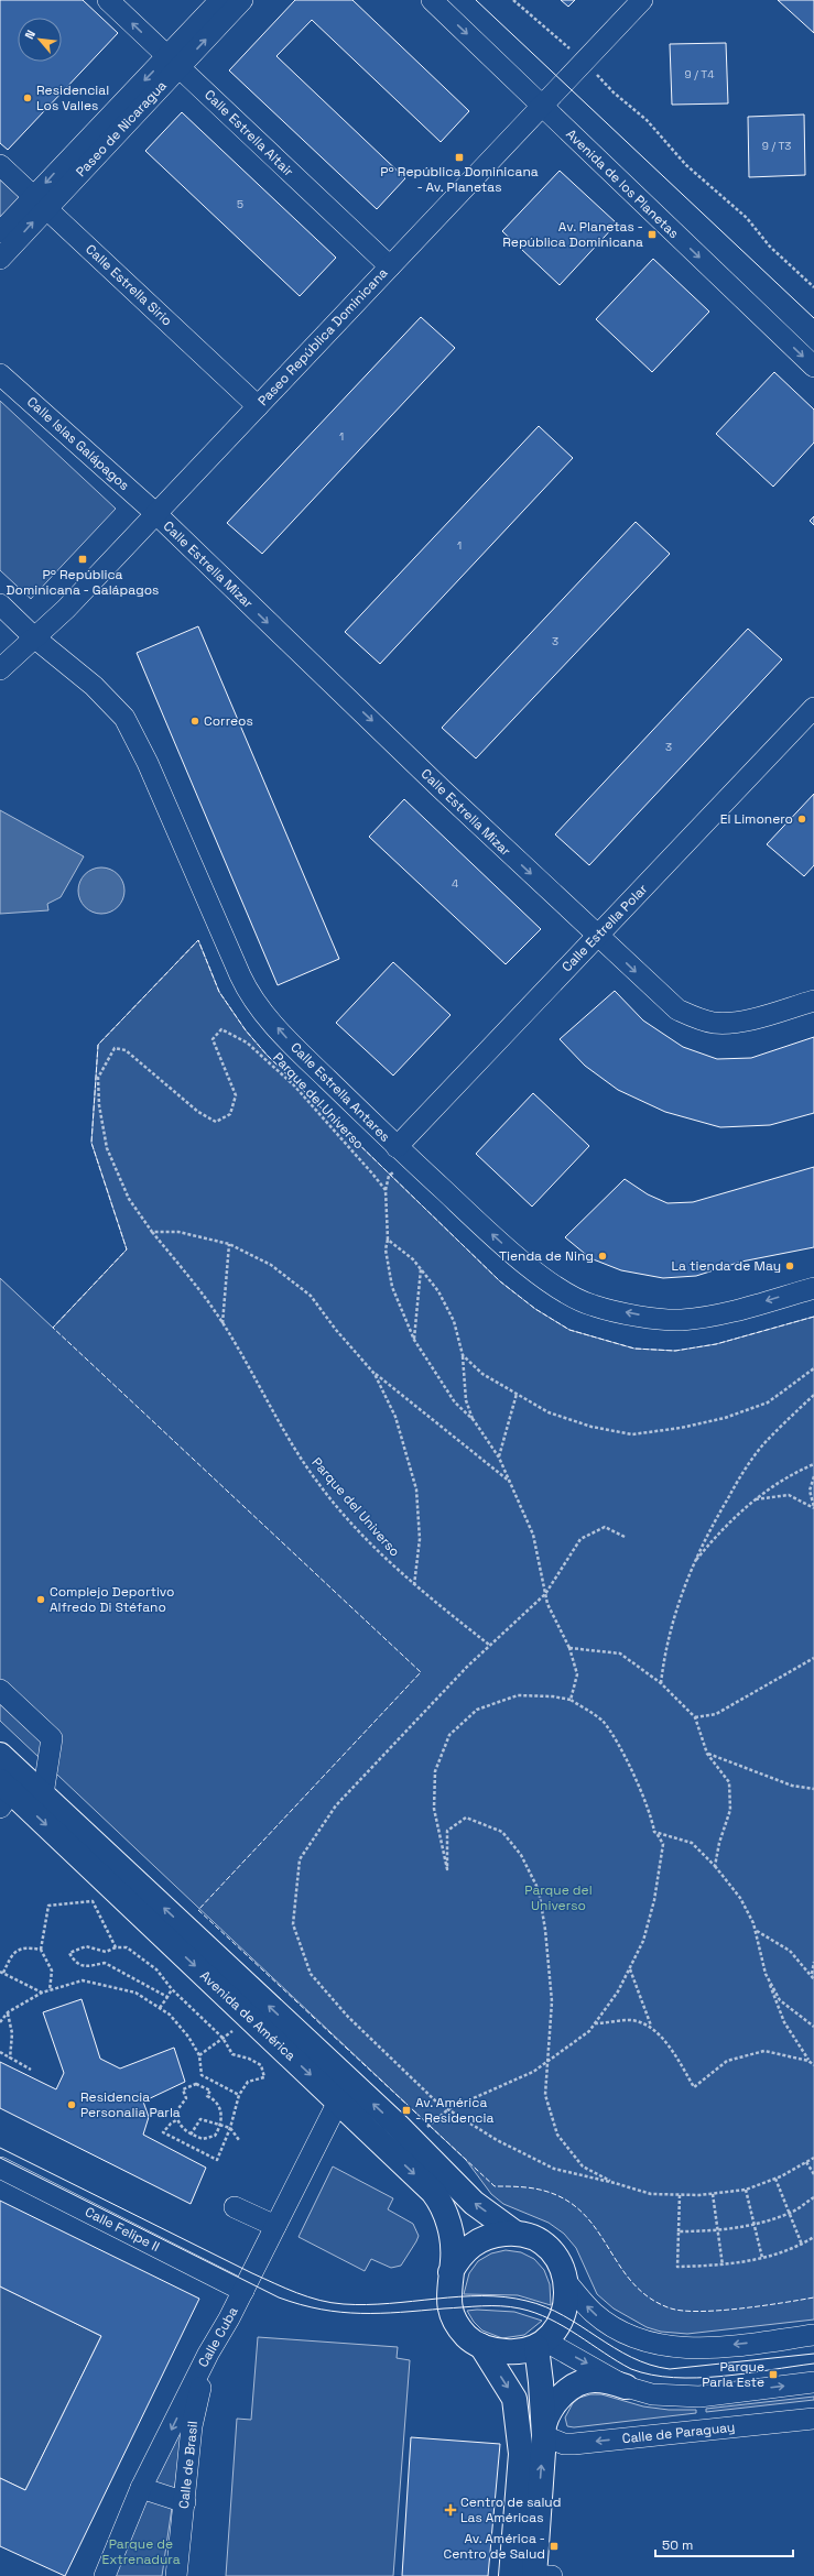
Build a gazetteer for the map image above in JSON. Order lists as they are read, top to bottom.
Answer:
{
  "streets": {
    "main road": ["Avenida de América"],
    "street": [
      "Paseo de Nicaragua",
      "Calle Estrella Altair",
      "Avenida de los Planetas",
      "Calle Estrella Sirio",
      "Paseo República Dominicana",
      "Calle Islas Galápagos",
      "Calle Estrella Mizar",
      "Calle Estrella Polar",
      "Calle Estrella Antares",
      "Calle Felipe II",
      "Calle Cuba",
      "Calle de Paraguay",
      "Calle de Brasil"
    ],
    "path": ["Parque del Universo"]
  },
  "crossings": [
    ["Paseo de Nicaragua", "Calle Estrella Altair"],
    ["Paseo de Nicaragua", "Calle Estrella Sirio"],
    ["Calle Estrella Altair", "Paseo República Dominicana"],
    ["Avenida de los Planetas", "Paseo República Dominicana"],
    ["Calle Estrella Sirio", "Paseo República Dominicana"],
    ["Paseo República Dominicana", "Calle Islas Galápagos"],
    ["Paseo República Dominicana", "Calle Estrella Mizar"],
    ["Paseo República Dominicana", "Calle Estrella Antares"],
    ["Calle Islas Galápagos", "Calle Estrella Mizar"],
    ["Calle Estrella Mizar", "Calle Estrella Polar"],
    ["Calle Estrella Polar", "Calle Estrella Antares"],
    ["Avenida de América", "Calle Cuba"],
    ["Calle Felipe II", "Calle Cuba"],
    ["Calle Cuba", "Calle de Brasil"]
  ],
  "one_way": ["Avenida de los Planetas", "Calle Estrella Mizar", "Calle Estrella Antares"],
  "parks": ["Parque del Universo", "Parque de Extrenadura"],
  "places": {
    "other": [
      "Residencial Los Valles",
      "Correos",
      "El Limonero",
      "Tienda de Ning",
      "La tienda de May",
      "Complejo Deportivo Alfredo Di Stéfano",
      "Residencia Personalia Parla"
    ],
    "transit": [
      "Pº República Dominicana - Av. Planetas",
      "Av. Planetas - República Dominicana",
      "Pº República Dominicana - Galápagos",
      "Av. América - Residencia",
      "Parque Parla Este",
      "Av. América - Centro de Salud"
    ],
    "health": ["Centro de salud Las Américas"]
  },
  "house_numbers": [
    "9 / T4",
    "9 / T3",
    "5",
    "1",
    "1",
    "3",
    "3",
    "4"
  ],
  "scale_bar": "50 m",
  "north": "top left"
}
